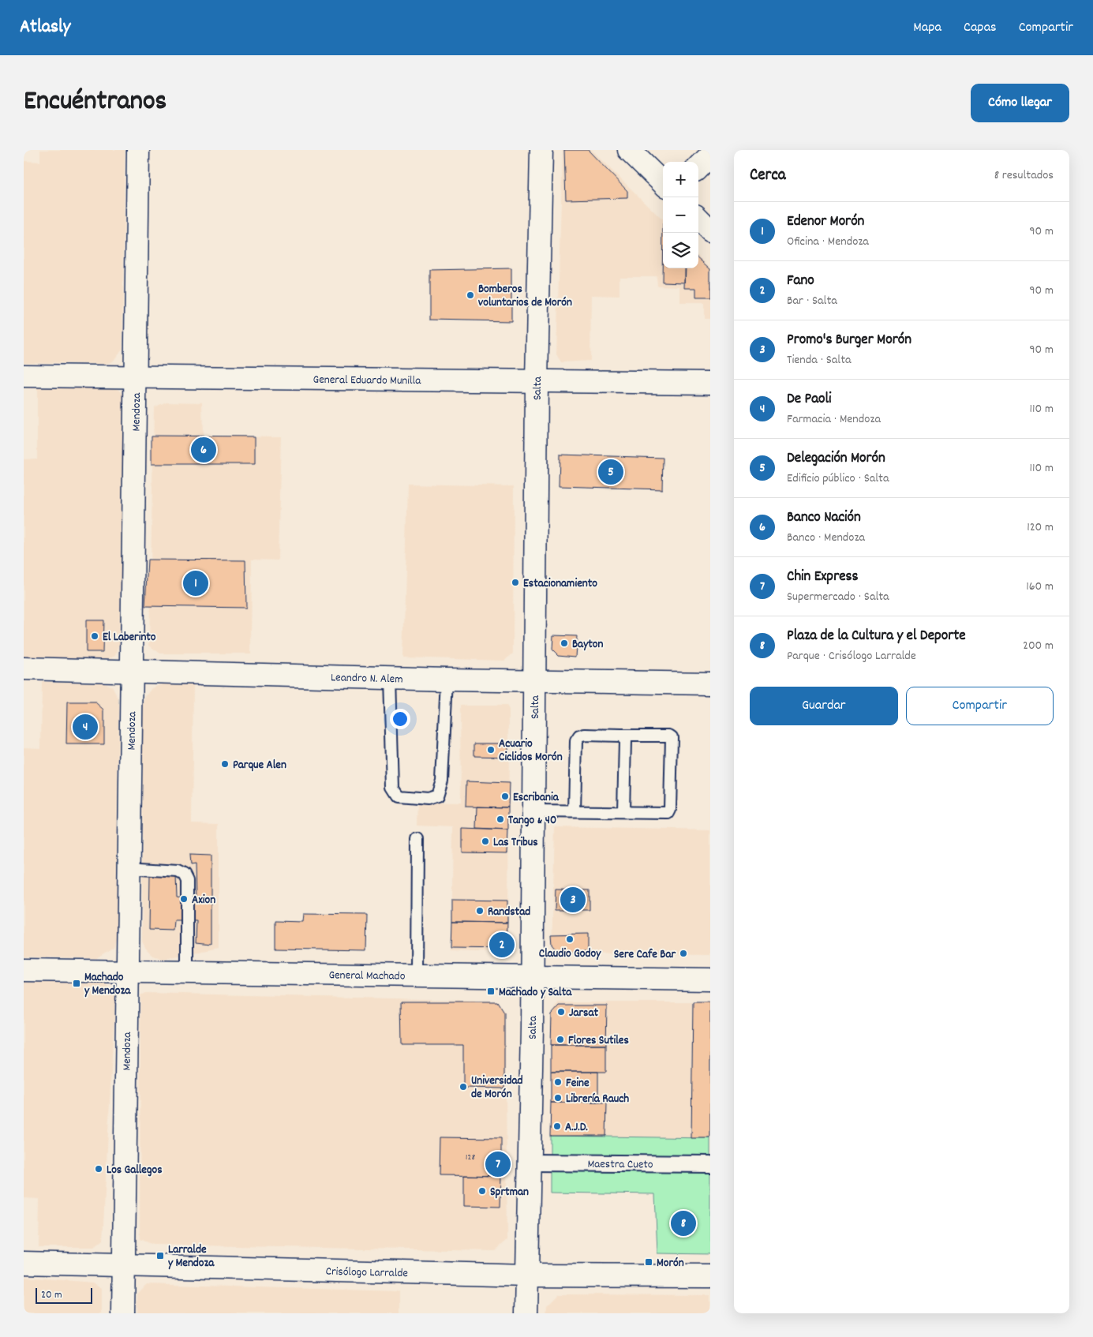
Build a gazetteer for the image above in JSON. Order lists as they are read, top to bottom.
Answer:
{
  "streets": {
    "street": [
      "General Eduardo Munilla",
      "Salta",
      "Mendoza",
      "Leandro N. Alem",
      "General Machado",
      "Maestra Cueto",
      "Crisólogo Larralde"
    ]
  },
  "crossings": [
    ["General Eduardo Munilla", "Salta"],
    ["General Eduardo Munilla", "Mendoza"],
    ["Salta", "Leandro N. Alem"],
    ["Salta", "General Machado"],
    ["Salta", "Maestra Cueto"],
    ["Salta", "Crisólogo Larralde"],
    ["Mendoza", "Leandro N. Alem"],
    ["Mendoza", "General Machado"],
    ["Mendoza", "Crisólogo Larralde"]
  ],
  "places": {
    "other": [
      "Bomberos voluntarios de Morón",
      "Estacionamiento",
      "El Laberinto",
      "Bayton",
      "Acuario Ciclidos Morón",
      "Parque Alen",
      "Escribania",
      "Tango & 40",
      "Las Tribus",
      "Axion",
      "Randstad",
      "Claudio Godoy",
      "Sere Cafe Bar",
      "Jarsat",
      "Flores Sutiles",
      "Feine",
      "Universidad de Morón",
      "Librería Rauch",
      "A.J.D.",
      "Los Gallegos",
      "Sprtman"
    ],
    "transit": [
      "Machado y Mendoza",
      "Machado y Salta",
      "Larralde y Mendoza",
      "Morón"
    ]
  },
  "house_numbers": ["128"],
  "scale_bar": "20 m",
  "page": {
    "header": "Atlasly",
    "nav": ["Mapa", "Capas", "Compartir"],
    "title": "Encuéntranos",
    "buttons": [
      "Cómo llegar",
      ["Guardar", "Compartir"]
    ],
    "heading": ["Cerca", "8 resultados"],
    "map_buttons": ["+", "−"],
    "list": [
      {
        "mark": "1",
        "name": "Edenor Morón",
        "note": "Oficina · Mendoza",
        "value": "90 m"
      },
      {
        "mark": "2",
        "name": "Fano",
        "note": "Bar · Salta",
        "value": "90 m"
      },
      {
        "mark": "3",
        "name": "Promo's Burger Morón",
        "note": "Tienda · Salta",
        "value": "90 m"
      },
      {
        "mark": "4",
        "name": "De Paoli",
        "note": "Farmacia · Mendoza",
        "value": "110 m"
      },
      {
        "mark": "5",
        "name": "Delegación Morón",
        "note": "Edificio público · Salta",
        "value": "110 m"
      },
      {
        "mark": "6",
        "name": "Banco Nación",
        "note": "Banco · Mendoza",
        "value": "120 m"
      },
      {
        "mark": "7",
        "name": "Chin Express",
        "note": "Supermercado · Salta",
        "value": "160 m"
      },
      {
        "mark": "8",
        "name": "Plaza de la Cultura y el Deporte",
        "note": "Parque · Crisólogo Larralde",
        "value": "200 m"
      }
    ],
    "pins": [
      "6",
      "5",
      "1",
      "4",
      "3",
      "2",
      "7",
      "8"
    ],
    "scale": "20 m"
  }
}
